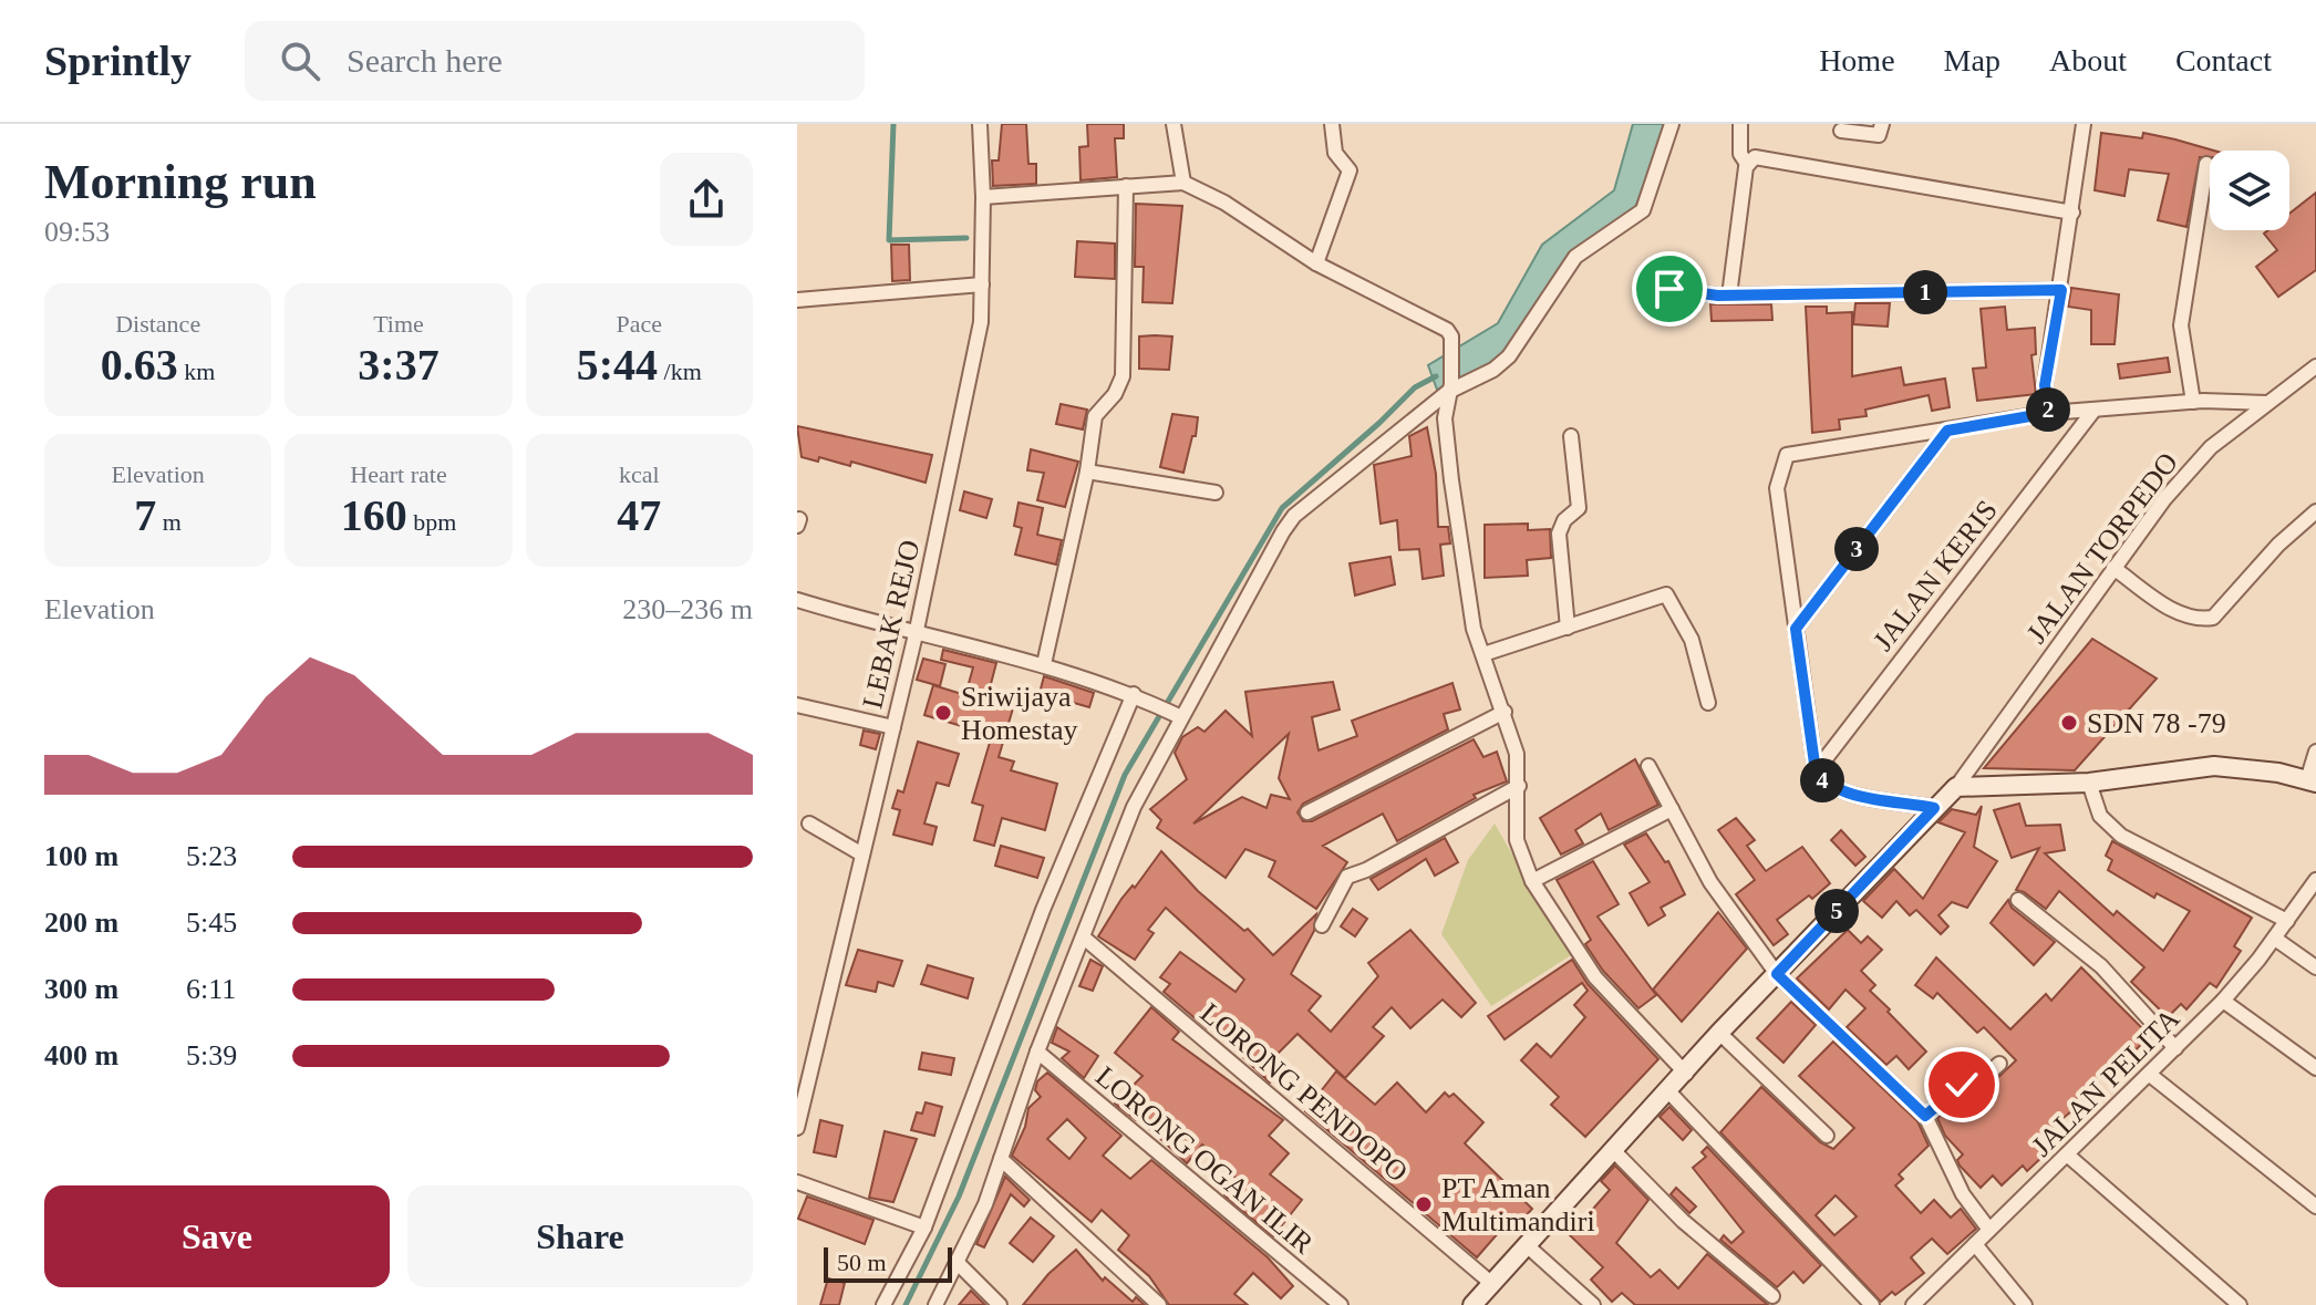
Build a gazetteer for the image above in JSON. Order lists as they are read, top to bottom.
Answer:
{
  "streets": {
    "street": [
      "JALAN TORPEDO",
      "JALAN KERIS",
      "LEBAK REJO",
      "JALAN PELITA",
      "LORONG PENDOPO",
      "LORONG OGAN ILIR"
    ]
  },
  "places": ["Sriwijaya Homestay", "SDN 78 -79", "PT Aman Multimandiri"],
  "scale_bar": "50 m",
  "page": {
    "header": "Sprintly",
    "search": "Search here",
    "nav": [
      "Home",
      "Map",
      "About",
      "Contact"
    ],
    "heading": ["Morning run", "09:53"],
    "pins": [
      "1",
      "2",
      "3",
      "4",
      "5"
    ],
    "stats": [
      ["Distance", "0.63 km"],
      ["Time", "3:37"],
      ["Pace", "5:44 /km"],
      ["Elevation", "7 m"],
      ["Heart rate", "160 bpm"],
      ["kcal", "47"]
    ],
    "chart": ["Elevation", "230–236 m"],
    "list": [
      {
        "name": "100 m",
        "note": "5:23"
      },
      {
        "name": "200 m",
        "note": "5:45"
      },
      {
        "name": "300 m",
        "note": "6:11"
      },
      {
        "name": "400 m",
        "note": "5:39"
      }
    ],
    "buttons": ["Save", "Share"],
    "scale": "50 m"
  }
}
